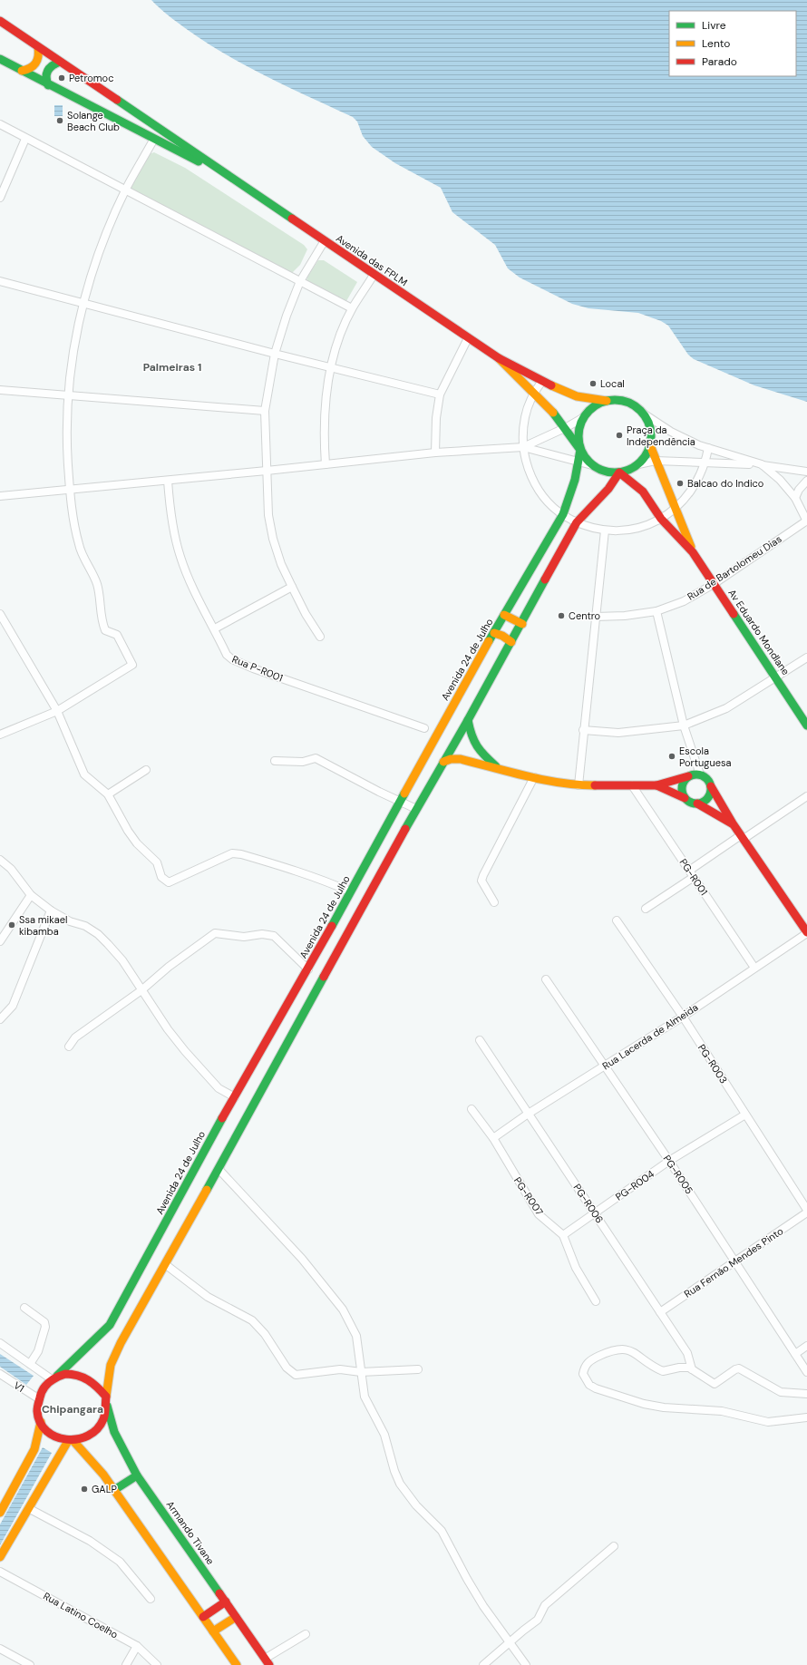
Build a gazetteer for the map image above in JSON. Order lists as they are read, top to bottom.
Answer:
{
  "streets": {
    "street": [
      "Avenida das FPLM",
      "Rua de Bartolomeu Dias",
      "Av Eduardo Mondlane",
      "Avenida 24 de Julho",
      "Rua P-R001",
      "PG-R001",
      "Rua Lacerda de Almeida",
      "PG-R003",
      "PG-R005",
      "PG-R004",
      "PG-R007",
      "PG-R006",
      "Rua Fernão Mendes Pinto",
      "V1",
      "Armando Tivane",
      "Rua Latino Coelho"
    ]
  },
  "crossings": [
    ["Avenida das FPLM", "Avenida 24 de Julho"],
    ["Rua de Bartolomeu Dias", "Av Eduardo Mondlane"],
    ["Avenida 24 de Julho", "V1"],
    ["Avenida 24 de Julho", "Armando Tivane"],
    ["PG-R001", "Rua Lacerda de Almeida"],
    ["Rua Lacerda de Almeida", "PG-R003"],
    ["Rua Lacerda de Almeida", "PG-R005"],
    ["Rua Lacerda de Almeida", "PG-R007"],
    ["Rua Lacerda de Almeida", "PG-R006"],
    ["PG-R003", "PG-R004"],
    ["PG-R005", "PG-R004"],
    ["PG-R005", "Rua Fernão Mendes Pinto"],
    ["PG-R004", "PG-R007"],
    ["PG-R004", "PG-R006"],
    ["PG-R006", "Rua Fernão Mendes Pinto"],
    ["V1", "Armando Tivane"]
  ],
  "districts": ["Palmeiras 1", "Chipangara"],
  "places": [
    "Petromoc",
    "Solange Beach Club",
    "Local",
    "Praça da Independência",
    "Balcao do Indico",
    "Centro",
    "Escola Portuguesa",
    "Ssa mikael kibamba",
    "GALP"
  ],
  "legend": ["Livre", "Lento", "Parado"]
}
